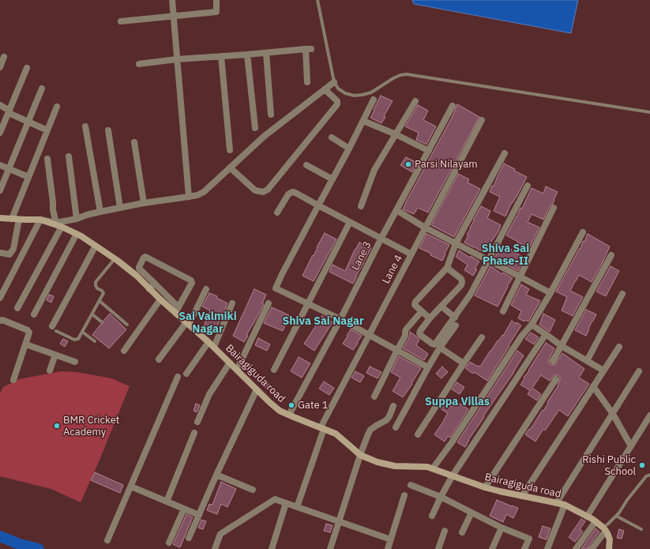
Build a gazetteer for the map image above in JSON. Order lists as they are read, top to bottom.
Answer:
{
  "streets": {
    "street": ["Lane 3", "Lane 4", "Bairagiguda road"]
  },
  "crossings": [
    ["Lane 3", "Bairagiguda road"],
    ["Lane 4", "Bairagiguda road"]
  ],
  "districts": [
    "Shiva Sai Phase-II",
    "Sai Valmiki Nagar",
    "Shiva Sai Nagar",
    "Suppa Villas"
  ],
  "places": [
    "Parsi Nilayam",
    "Gate 1",
    "BMR Cricket Academy",
    "Rishi Public School"
  ]
}
